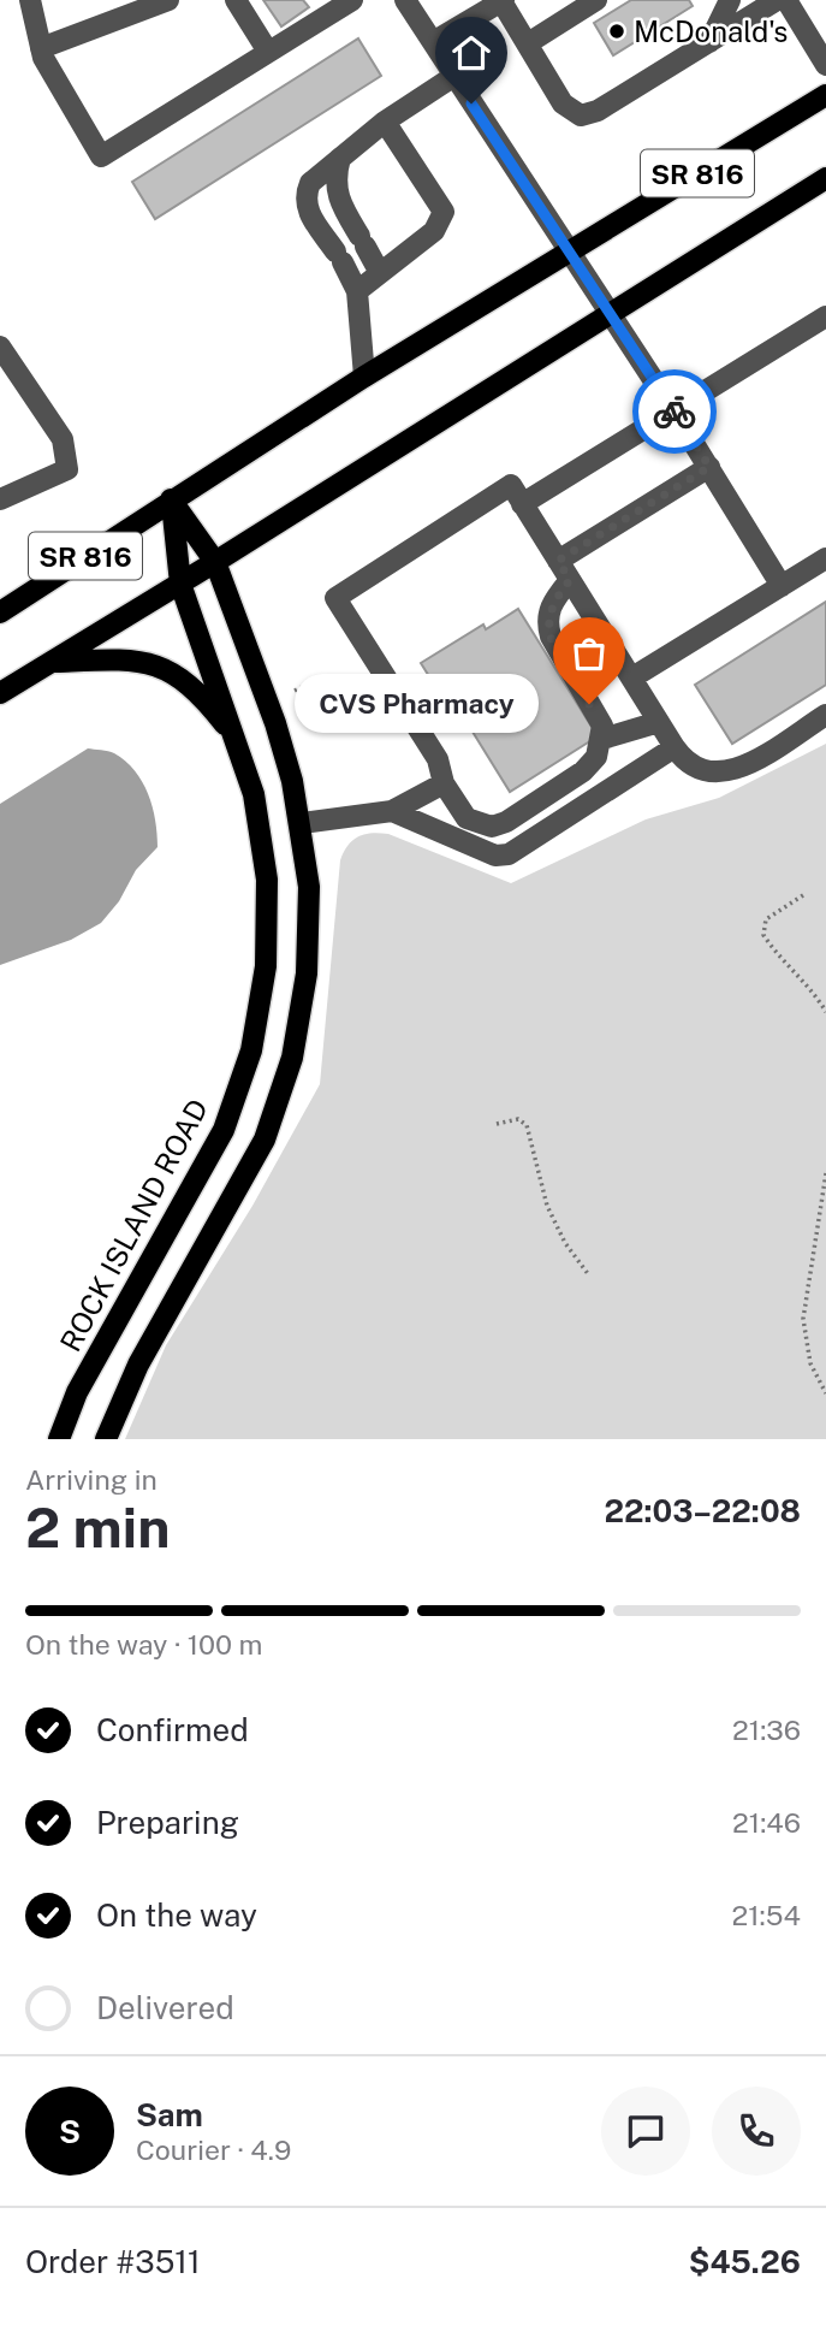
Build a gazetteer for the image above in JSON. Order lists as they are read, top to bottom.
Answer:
{
  "streets": {
    "main road": ["SR 816", "ROCK ISLAND ROAD"]
  },
  "crossings": [
    ["SR 816", "ROCK ISLAND ROAD"]
  ],
  "places": ["McDonald's", "CVS Pharmacy"],
  "page": {
    "bubble": "CVS Pharmacy",
    "heading": ["2 min", "Arriving in", "22:03–22:08"],
    "panel": [
      "Sam",
      "Courier · 4.9",
      "Order #3511",
      "$45.26"
    ],
    "bar": "On the way · 100 m",
    "list": [
      ["Confirmed", "21:36"],
      ["Preparing", "21:46"],
      ["On the way", "21:54"],
      "Delivered"
    ],
    "round": "S"
  }
}
